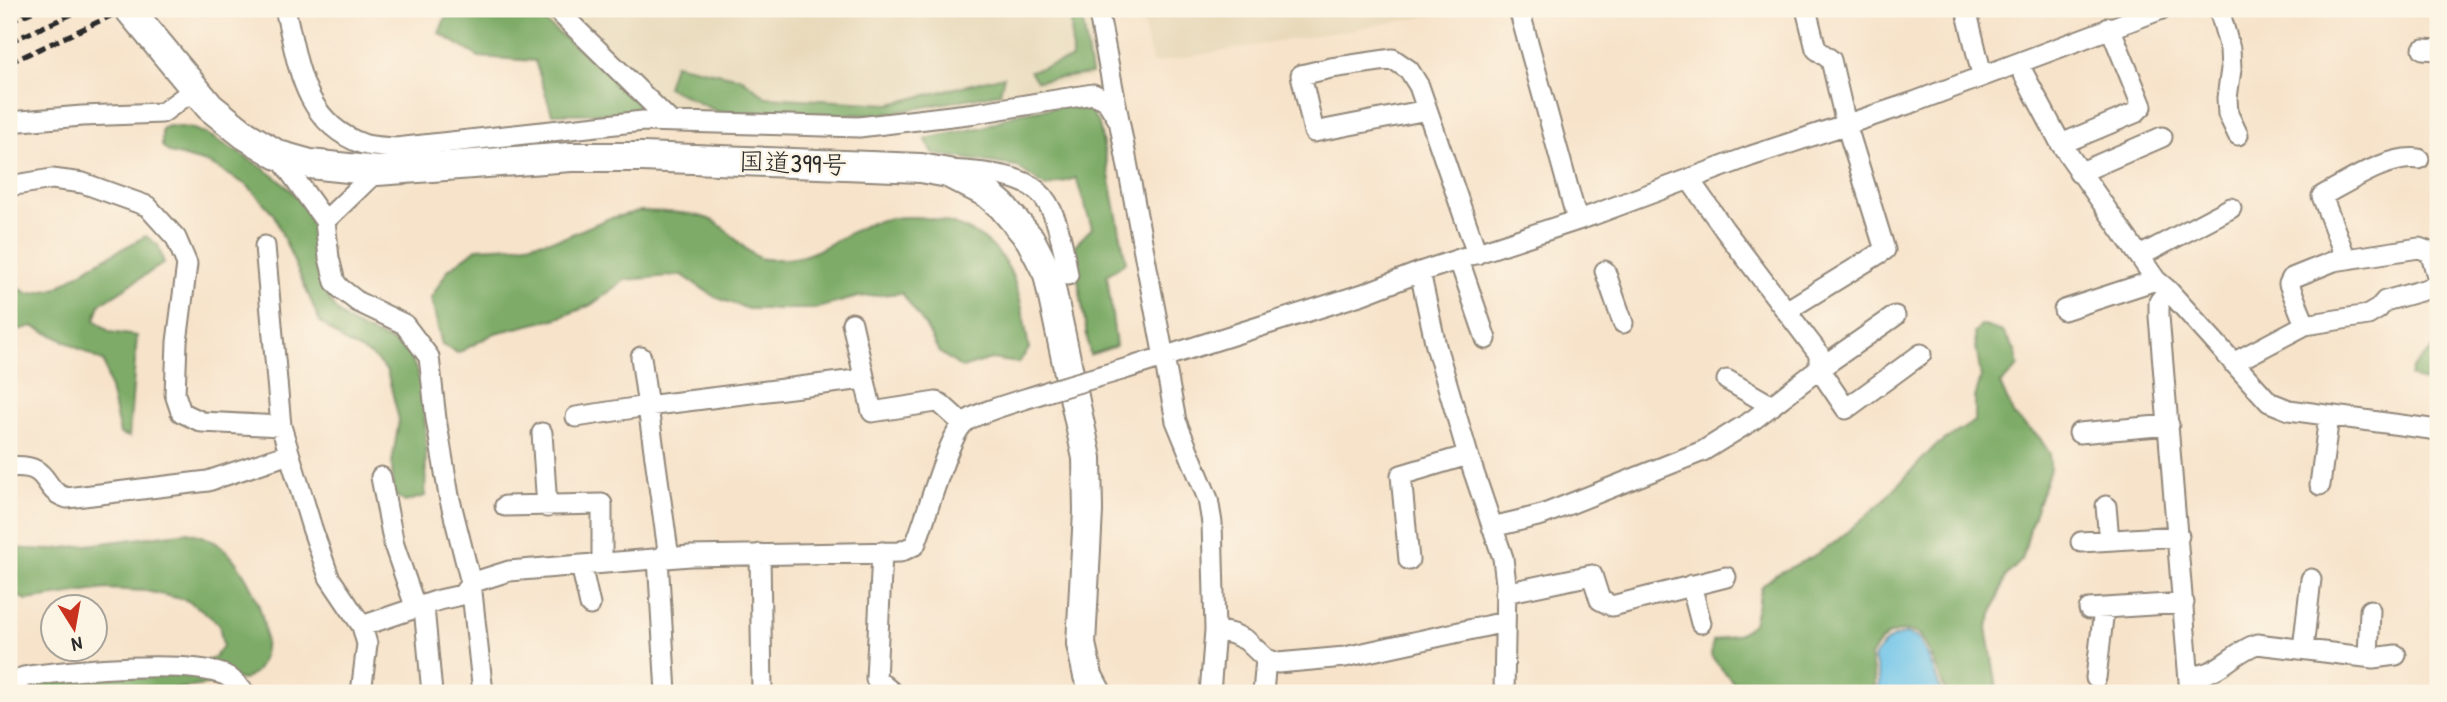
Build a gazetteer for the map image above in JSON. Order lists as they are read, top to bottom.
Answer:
{
  "streets": {
    "highway": ["国道399号"]
  },
  "north": "bottom"
}
